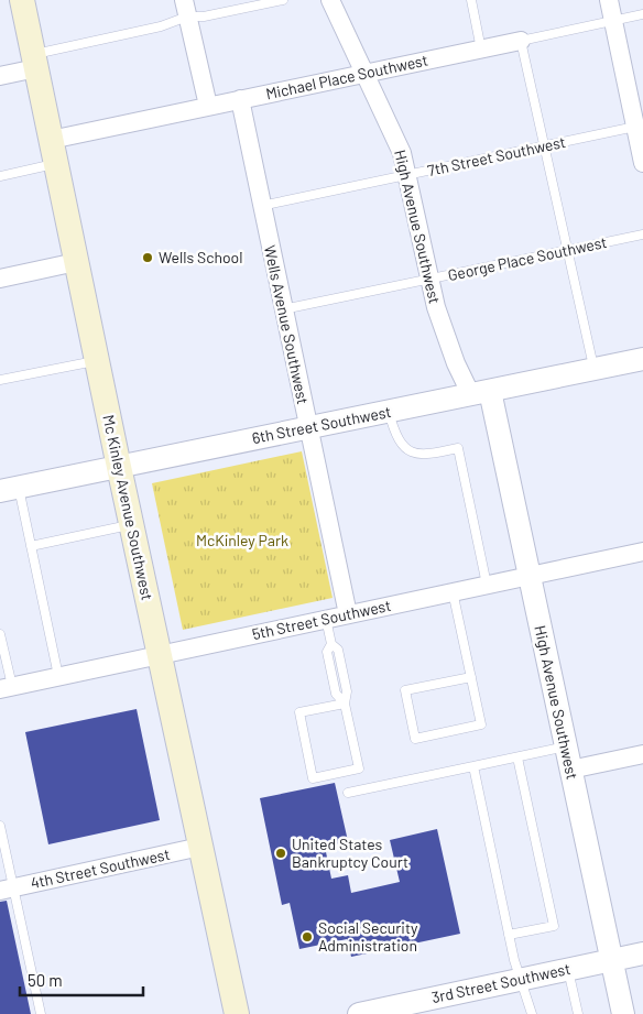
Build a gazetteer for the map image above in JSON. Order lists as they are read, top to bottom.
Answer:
{
  "streets": {
    "main road": ["Mc Kinley Avenue Southwest"],
    "street": [
      "Michael Place Southwest",
      "High Avenue Southwest",
      "Wells Avenue Southwest",
      "6th Street Southwest",
      "5th Street Southwest",
      "4th Street Southwest",
      "3rd Street Southwest"
    ],
    "lane": ["7th Street Southwest", "George Place Southwest"]
  },
  "crossings": [
    ["Michael Place Southwest", "High Avenue Southwest"],
    ["Michael Place Southwest", "Wells Avenue Southwest"],
    ["Michael Place Southwest", "Mc Kinley Avenue Southwest"],
    ["7th Street Southwest", "High Avenue Southwest"],
    ["7th Street Southwest", "Wells Avenue Southwest"],
    ["High Avenue Southwest", "George Place Southwest"],
    ["High Avenue Southwest", "6th Street Southwest"],
    ["High Avenue Southwest", "5th Street Southwest"],
    ["High Avenue Southwest", "3rd Street Southwest"],
    ["George Place Southwest", "Wells Avenue Southwest"],
    ["Wells Avenue Southwest", "6th Street Southwest"],
    ["Wells Avenue Southwest", "5th Street Southwest"],
    ["6th Street Southwest", "Mc Kinley Avenue Southwest"],
    ["Mc Kinley Avenue Southwest", "5th Street Southwest"],
    ["Mc Kinley Avenue Southwest", "4th Street Southwest"]
  ],
  "parks": ["McKinley Park"],
  "places": ["Wells School", "United States Bankruptcy Court", "Social Security Administration"],
  "scale_bar": "50 m"
}
